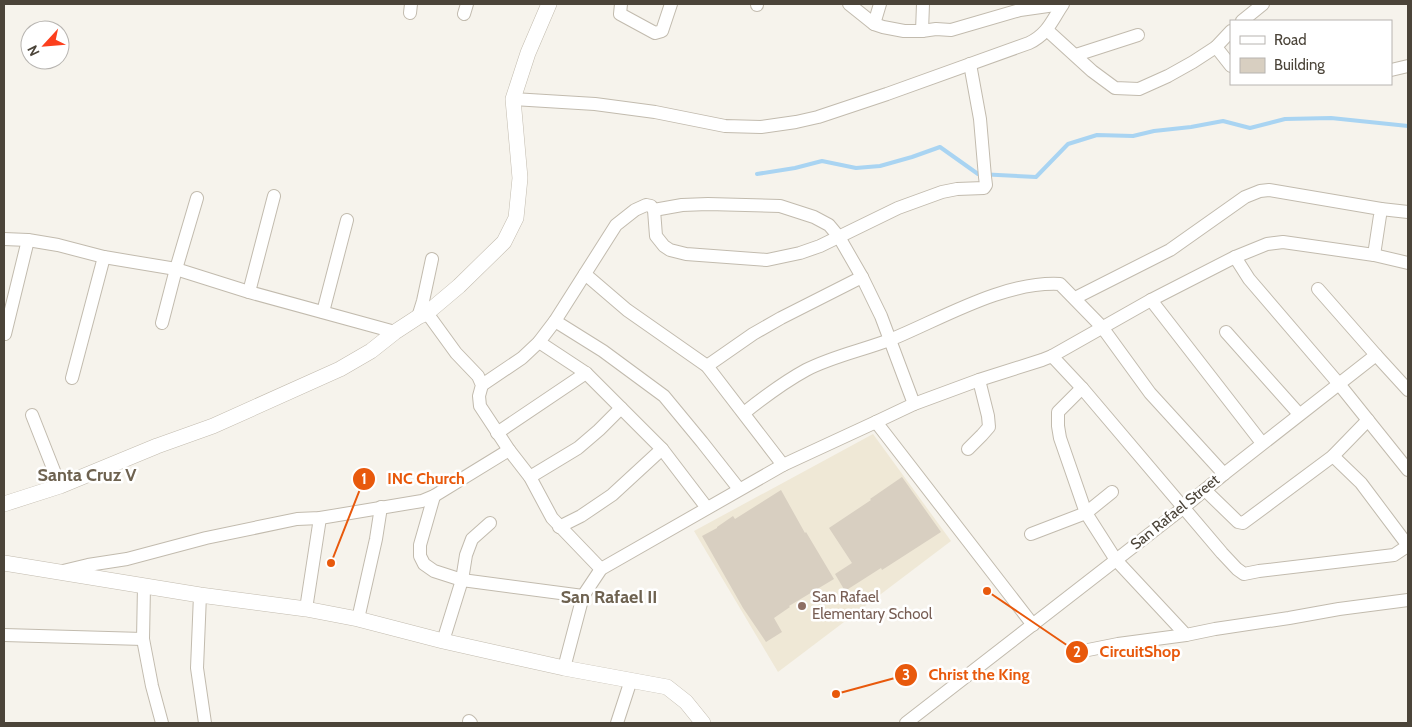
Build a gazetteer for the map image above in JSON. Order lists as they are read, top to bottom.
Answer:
{
  "streets": {
    "street": ["San Rafael Street"]
  },
  "districts": ["Santa Cruz V", "San Rafael II"],
  "places": [
    "INC Church",
    "CircuitShop",
    "San Rafael Elementary School",
    "Christ the King"
  ],
  "legend": ["Road", "Building"],
  "north": "bottom left"
}
